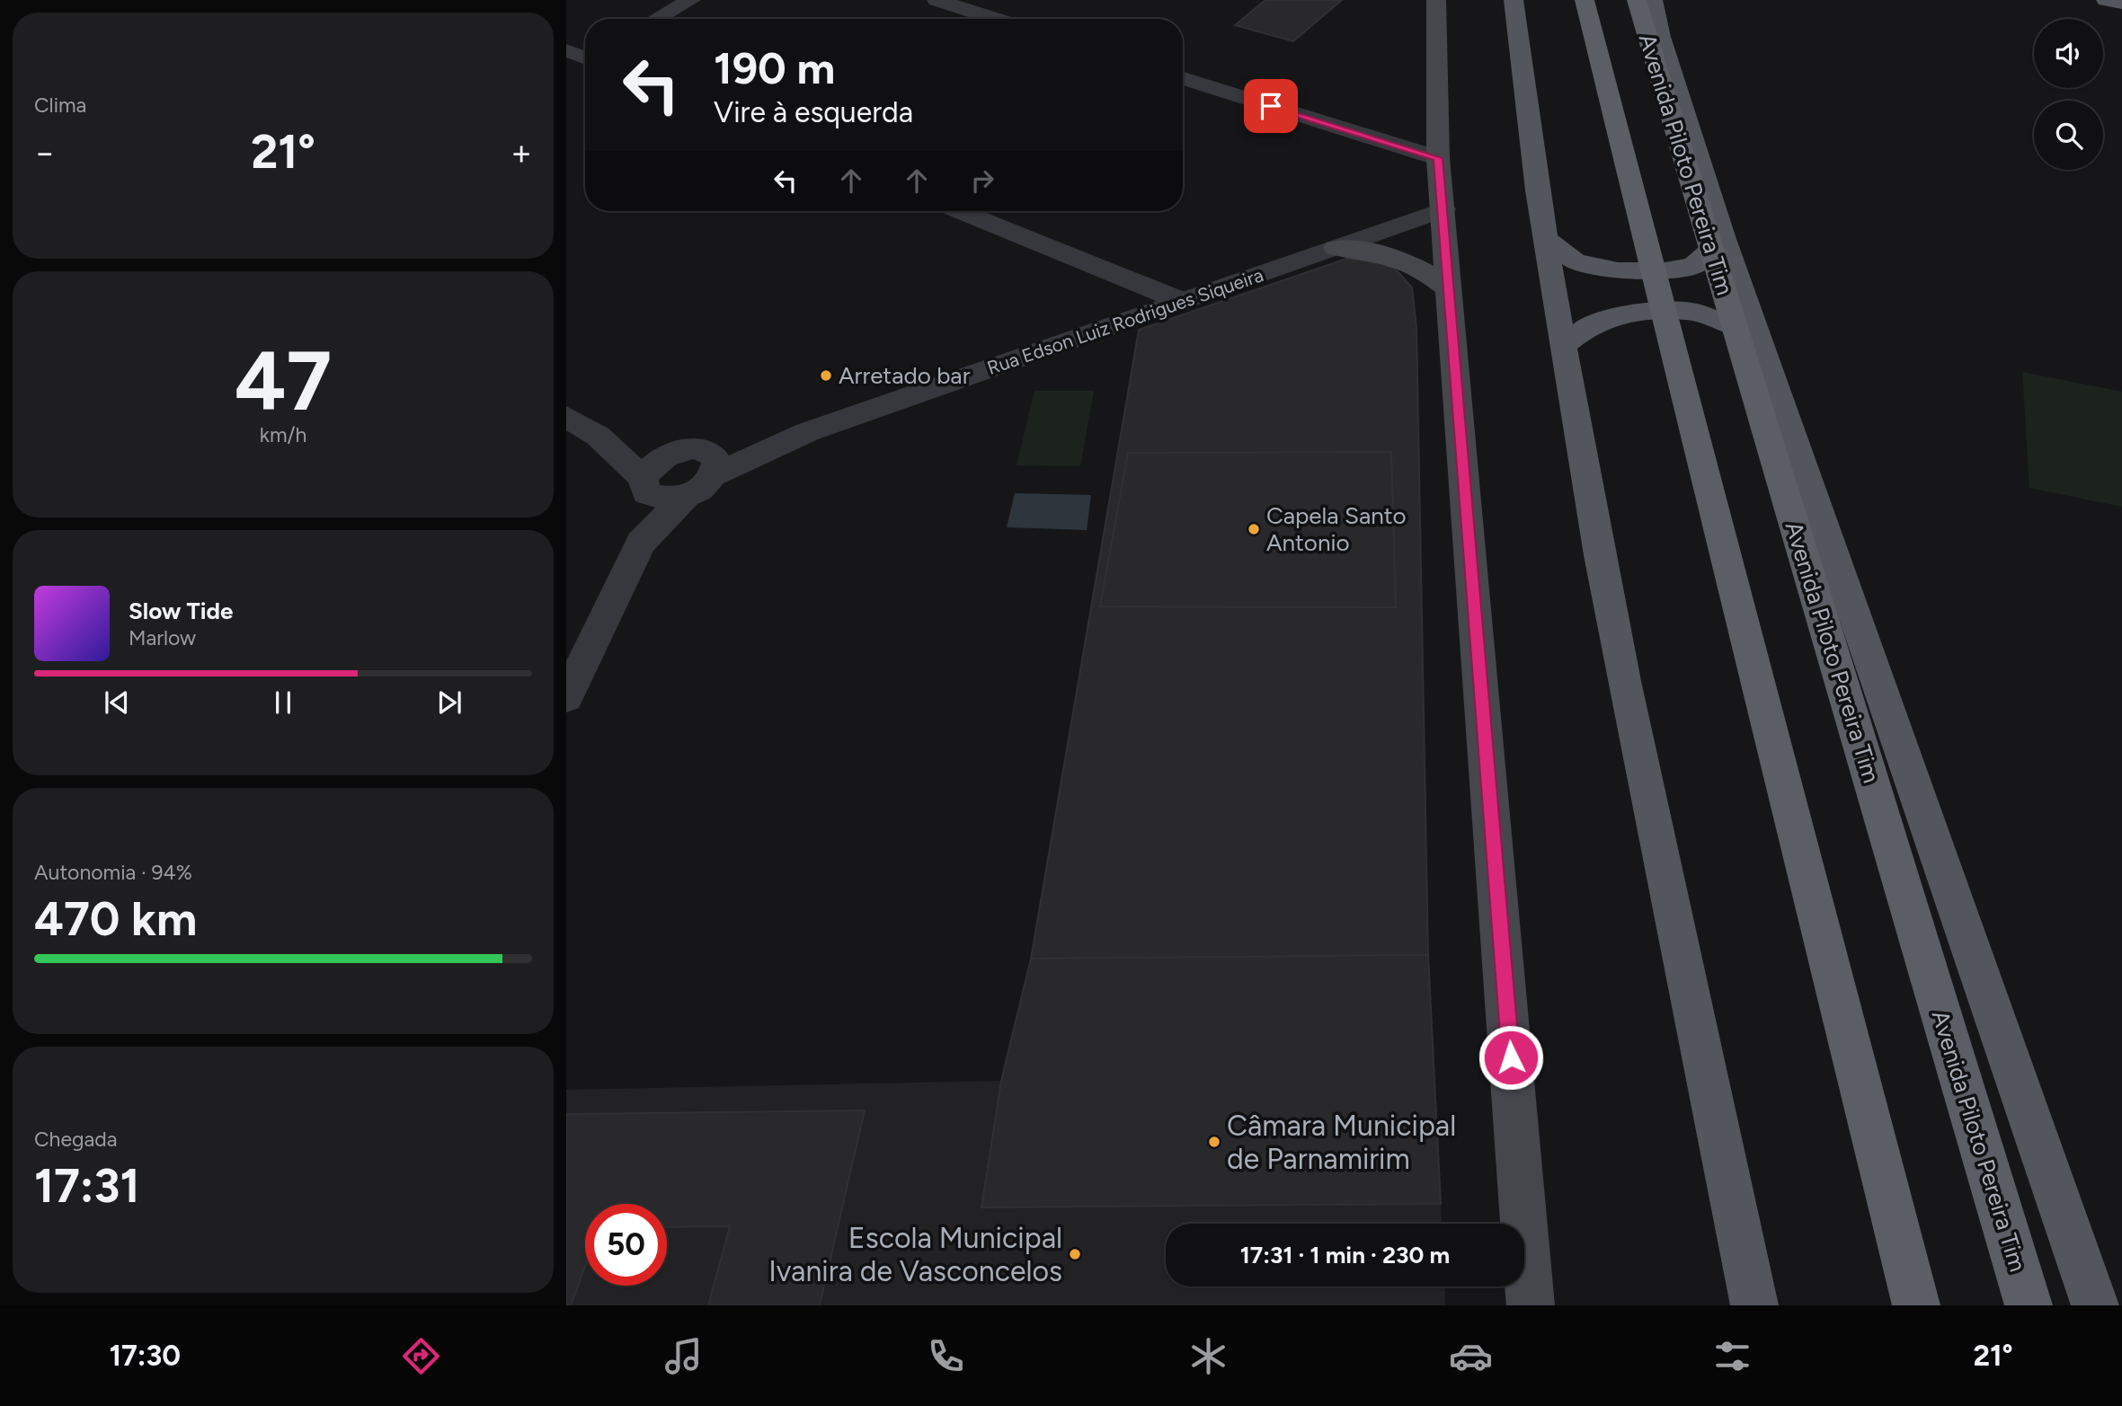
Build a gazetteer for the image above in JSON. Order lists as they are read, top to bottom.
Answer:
{
  "streets": {
    "highway": ["Avenida Piloto Pereira Tim"],
    "street": ["Rua Edson Luiz Rodrigues Siqueira"]
  },
  "places": [
    "Arretado bar",
    "Capela Santo Antonio",
    "Câmara Municipal de Parnamirim",
    "Escola Municipal Ivanira de Vasconcelos"
  ],
  "page": {
    "tile": [
      "Clima",
      ["47", "km/h"],
      ["Autonomia · 94%", "470 km"],
      ["Chegada", "17:31"]
    ],
    "turn": ["190 m", "Vire à esquerda"],
    "heat": ["−", "21°", "+"],
    "song": ["Slow Tide", "Marlow"],
    "limit": "50",
    "trip": "17:31 · 1 min · 230 m",
    "tabs": ["17:30", "21°"]
  }
}
